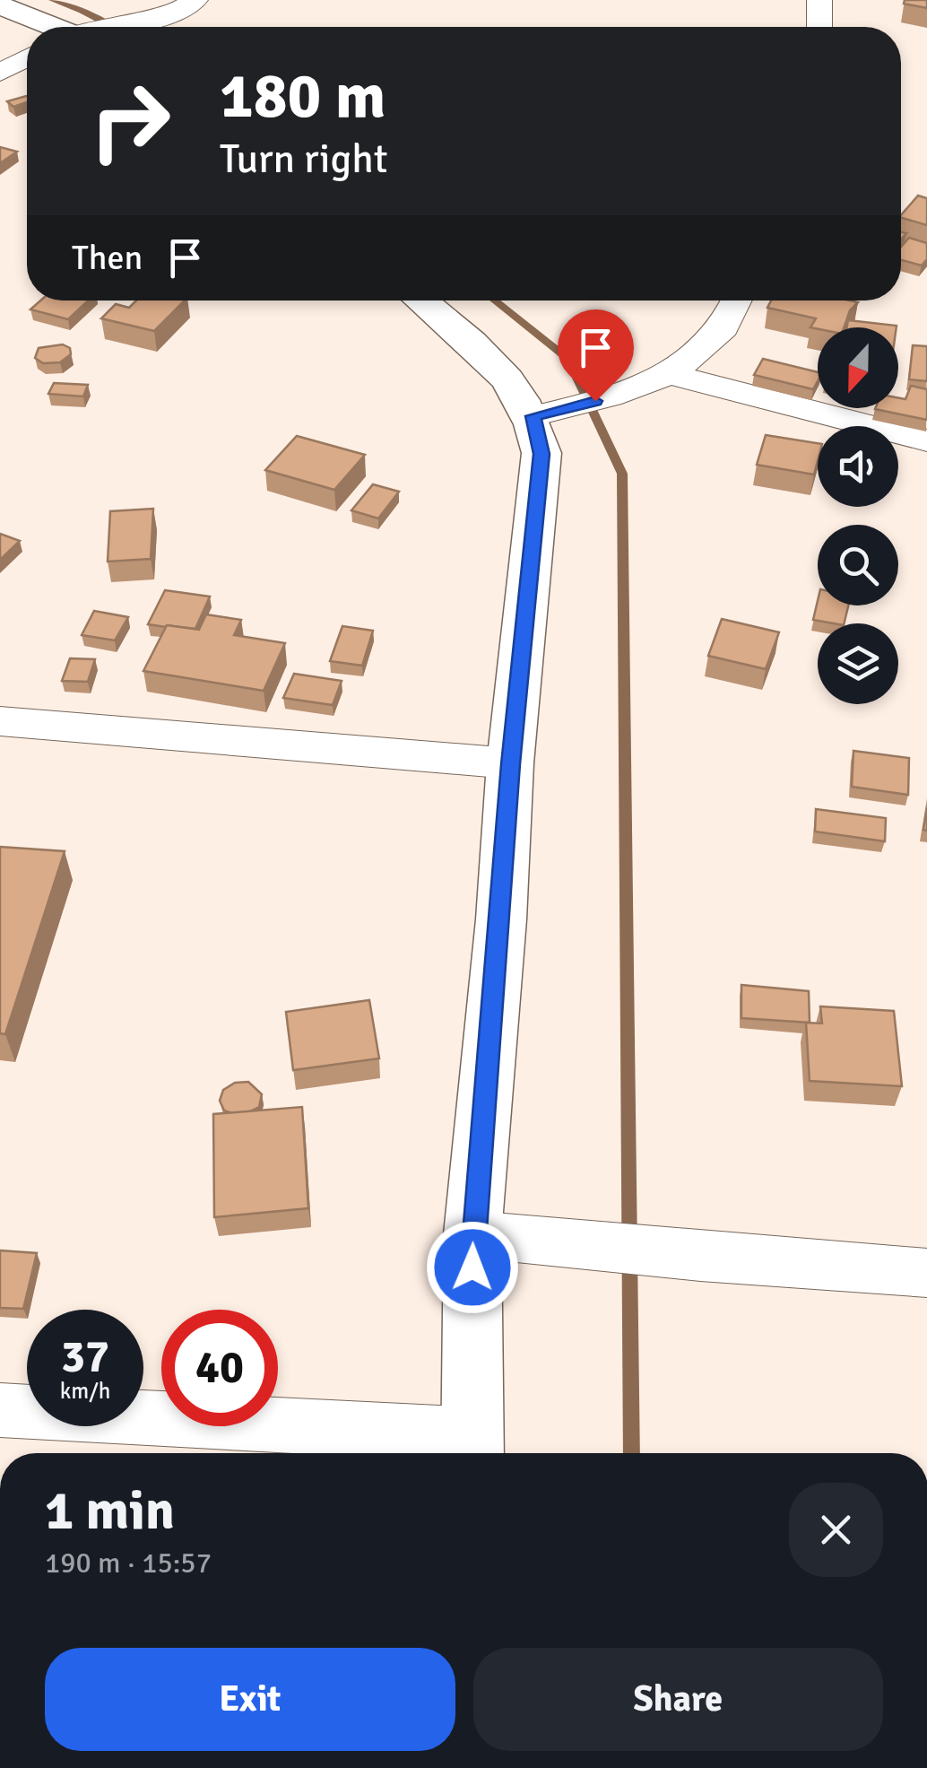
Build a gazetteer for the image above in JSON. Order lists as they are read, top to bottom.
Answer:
{
  "north": "bottom",
  "page": {
    "turn": ["180 m", "Turn right"],
    "then": "Then",
    "speed": "37 km/h",
    "limit": "40",
    "heading": ["1 min", "190 m · 15:57"],
    "buttons": ["Exit", "Share"]
  }
}
